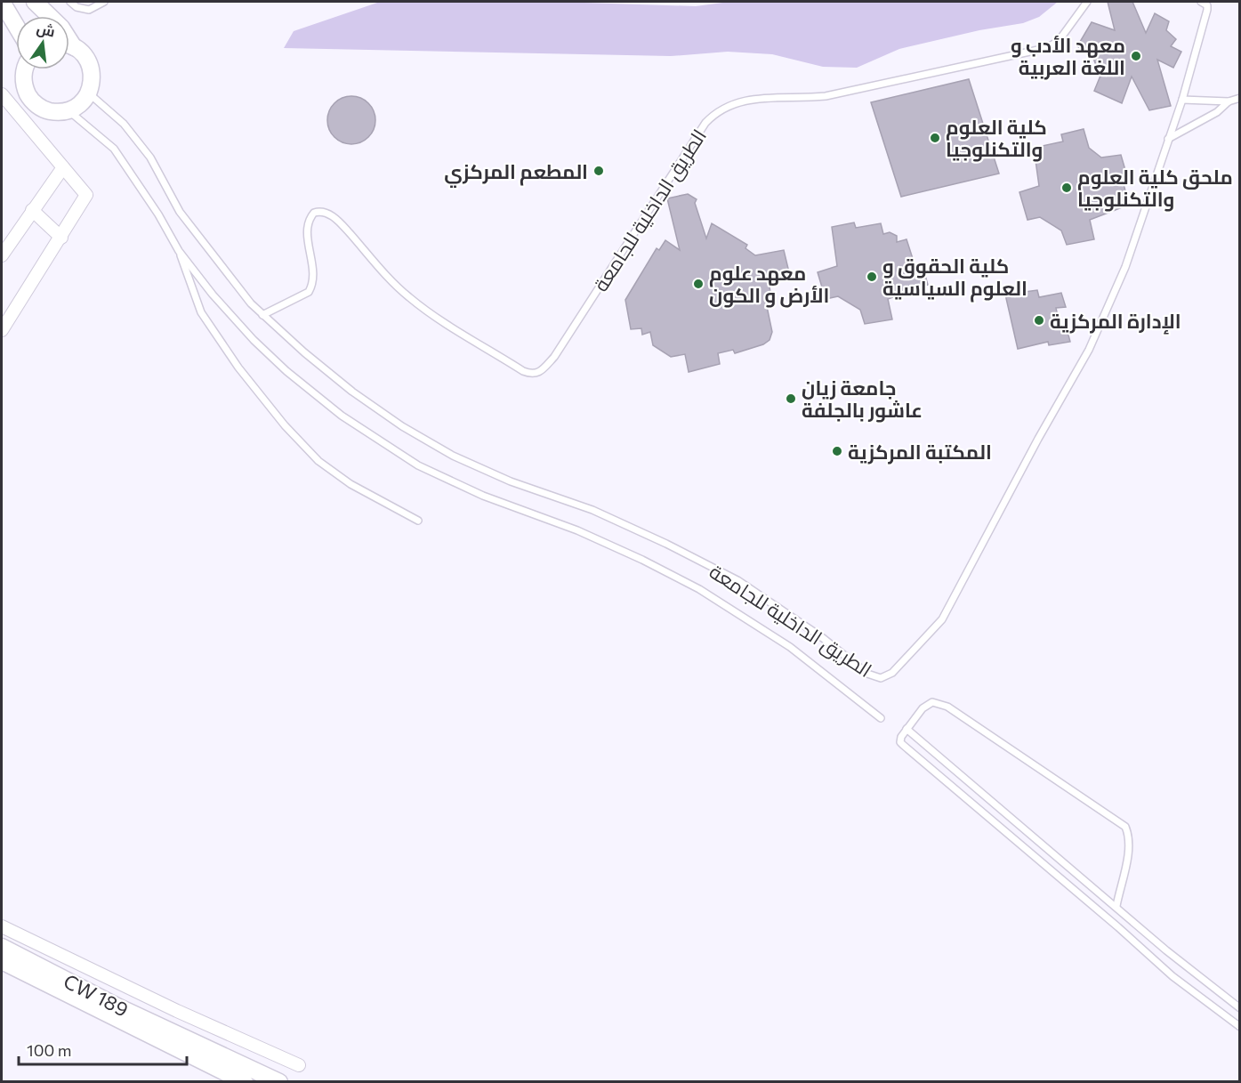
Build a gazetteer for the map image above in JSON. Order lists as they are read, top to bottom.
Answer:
{
  "streets": {
    "main road": ["CW 189"],
    "lane": ["الطريق الداخلية للجامعة"]
  },
  "places": [
    "معهد الأدب و اللغة العربية",
    "كلية العلوم والتكنلوجيا",
    "المطعم المركزي",
    "ملحق كلية العلوم والتكنلوجيا",
    "كلية الحقوق و العلوم السياسية",
    "معهد علوم الأرض و الكون",
    "الإدارة المركزية",
    "جامعة زيان عاشور بالجلفة",
    "المكتبة المركزية"
  ],
  "scale_bar": "100 m",
  "north": "top"
}
